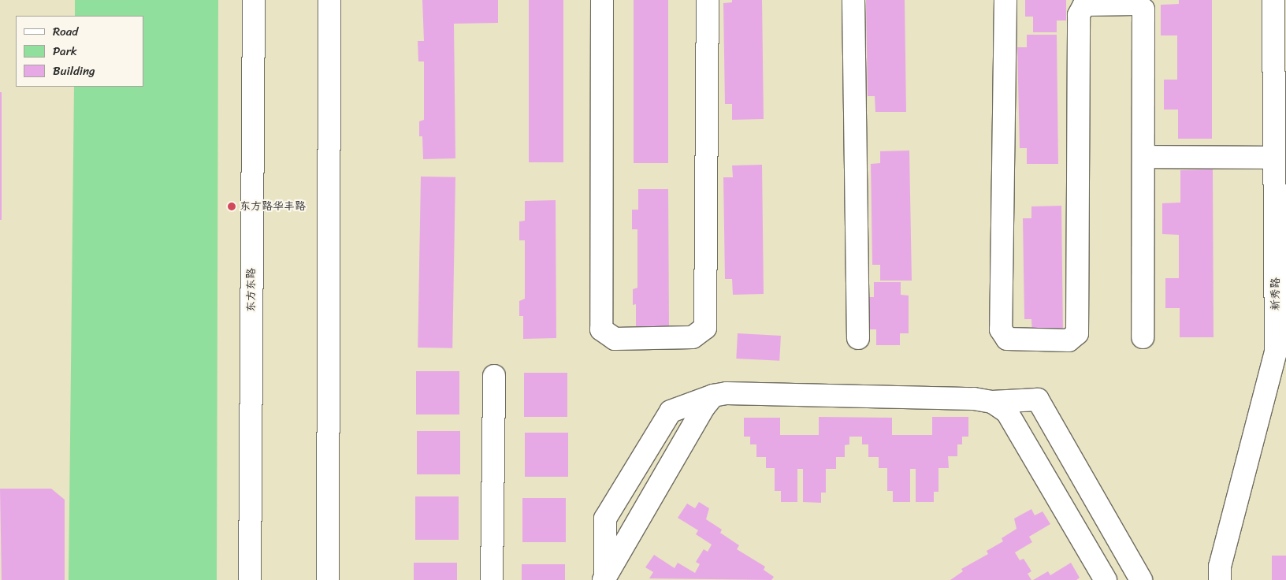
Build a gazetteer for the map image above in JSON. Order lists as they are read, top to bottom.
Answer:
{
  "streets": {
    "main road": ["东方东路", "新秀路"]
  },
  "places": ["东方路华丰路"],
  "legend": ["Road", "Park", "Building"]
}
